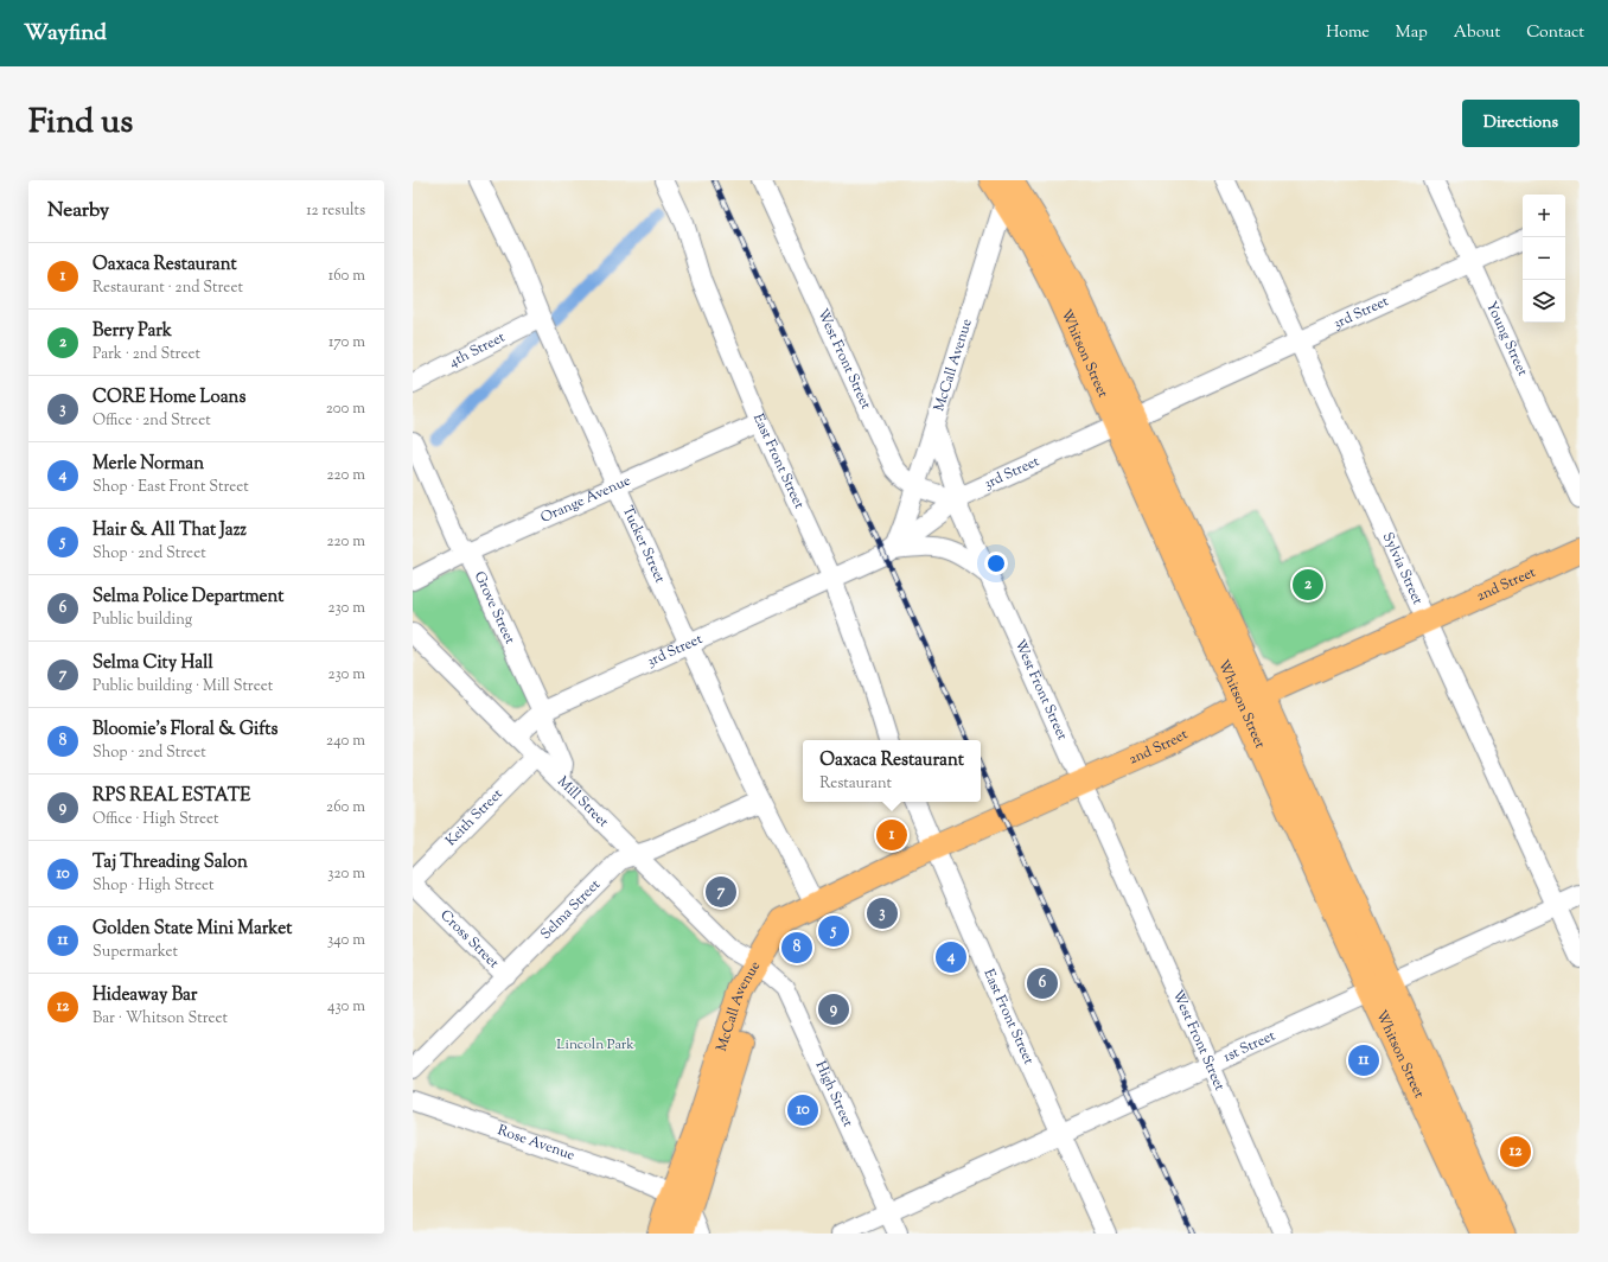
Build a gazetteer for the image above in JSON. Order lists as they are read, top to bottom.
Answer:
{
  "streets": {
    "main road": ["Whitson Street", "McCall Avenue", "2nd Street"],
    "street": [
      "3rd Street",
      "Young Street",
      "4th Street",
      "West Front Street",
      "East Front Street",
      "Orange Avenue",
      "Tucker Street",
      "Sylvia Street",
      "Grove Street",
      "Mill Street",
      "Keith Street",
      "Selma Street",
      "Cross Street",
      "1st Street",
      "High Street",
      "Rose Avenue"
    ]
  },
  "crossings": [
    ["3rd Street", "Young Street"],
    ["3rd Street", "Whitson Street"],
    ["3rd Street", "West Front Street"],
    ["3rd Street", "McCall Avenue"],
    ["3rd Street", "East Front Street"],
    ["3rd Street", "Tucker Street"],
    ["3rd Street", "Sylvia Street"],
    ["3rd Street", "Grove Street"],
    ["3rd Street", "Mill Street"],
    ["4th Street", "Tucker Street"],
    ["Whitson Street", "McCall Avenue"],
    ["Whitson Street", "2nd Street"],
    ["Whitson Street", "1st Street"],
    ["West Front Street", "McCall Avenue"],
    ["West Front Street", "2nd Street"],
    ["West Front Street", "1st Street"],
    ["McCall Avenue", "2nd Street"],
    ["McCall Avenue", "Mill Street"],
    ["McCall Avenue", "High Street"],
    ["McCall Avenue", "Rose Avenue"],
    ["East Front Street", "Orange Avenue"],
    ["East Front Street", "2nd Street"],
    ["East Front Street", "1st Street"],
    ["Orange Avenue", "Tucker Street"],
    ["Orange Avenue", "Grove Street"],
    ["Tucker Street", "2nd Street"],
    ["Tucker Street", "Selma Street"],
    ["Sylvia Street", "2nd Street"],
    ["Sylvia Street", "1st Street"],
    ["2nd Street", "Mill Street"],
    ["2nd Street", "High Street"],
    ["Grove Street", "Mill Street"],
    ["Mill Street", "Keith Street"],
    ["Mill Street", "Selma Street"],
    ["Mill Street", "High Street"],
    ["Selma Street", "Cross Street"],
    ["1st Street", "High Street"]
  ],
  "parks": ["Lincoln Park"],
  "page": {
    "header": "Wayfind",
    "nav": [
      "Home",
      "Map",
      "About",
      "Contact"
    ],
    "title": "Find us",
    "buttons": "Directions",
    "heading": ["Nearby", "12 results"],
    "map_buttons": ["+", "−"],
    "list": [
      {
        "mark": "1",
        "name": "Oaxaca Restaurant",
        "note": "Restaurant · 2nd Street",
        "value": "160 m"
      },
      {
        "mark": "2",
        "name": "Berry Park",
        "note": "Park · 2nd Street",
        "value": "170 m"
      },
      {
        "mark": "3",
        "name": "CORE Home Loans",
        "note": "Office · 2nd Street",
        "value": "200 m"
      },
      {
        "mark": "4",
        "name": "Merle Norman",
        "note": "Shop · East Front Street",
        "value": "220 m"
      },
      {
        "mark": "5",
        "name": "Hair & All That Jazz",
        "note": "Shop · 2nd Street",
        "value": "220 m"
      },
      {
        "mark": "6",
        "name": "Selma Police Department",
        "note": "Public building",
        "value": "230 m"
      },
      {
        "mark": "7",
        "name": "Selma City Hall",
        "note": "Public building · Mill Street",
        "value": "230 m"
      },
      {
        "mark": "8",
        "name": "Bloomie's Floral & Gifts",
        "note": "Shop · 2nd Street",
        "value": "240 m"
      },
      {
        "mark": "9",
        "name": "RPS REAL ESTATE",
        "note": "Office · High Street",
        "value": "260 m"
      },
      {
        "mark": "10",
        "name": "Taj Threading Salon",
        "note": "Shop · High Street",
        "value": "320 m"
      },
      {
        "mark": "11",
        "name": "Golden State Mini Market",
        "note": "Supermarket",
        "value": "340 m"
      },
      {
        "mark": "12",
        "name": "Hideaway Bar",
        "note": "Bar · Whitson Street",
        "value": "430 m"
      }
    ],
    "pins": [
      "2",
      "1",
      "7",
      "3",
      "5",
      "8",
      "4",
      "6",
      "9",
      "11",
      "10",
      "12"
    ],
    "popup": ["Oaxaca Restaurant", "Restaurant"]
  }
}
